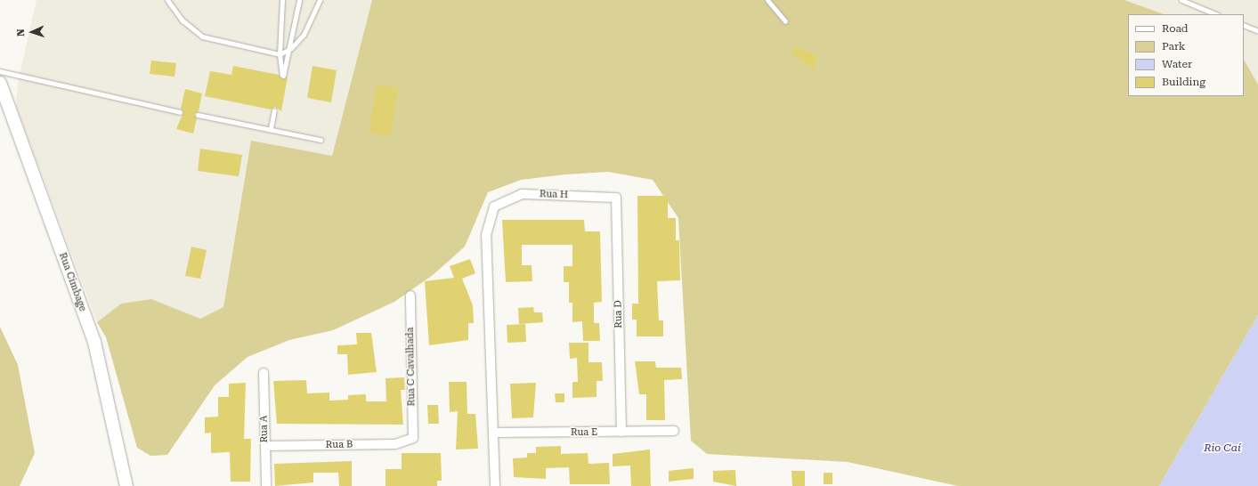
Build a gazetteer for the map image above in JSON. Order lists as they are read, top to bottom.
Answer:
{
  "streets": {
    "street": [
      "Rua H",
      "Rua Cimbage",
      "Rua D",
      "Rua C Cavalhada",
      "Rua A",
      "Rua E",
      "Rua B"
    ]
  },
  "crossings": [
    ["Rua H", "Rua D"],
    ["Rua H", "Rua E"],
    ["Rua D", "Rua E"],
    ["Rua C Cavalhada", "Rua B"],
    ["Rua A", "Rua B"]
  ],
  "water": ["Rio Caí"],
  "legend": [
    "Road",
    "Park",
    "Water",
    "Building"
  ],
  "north": "left"
}
